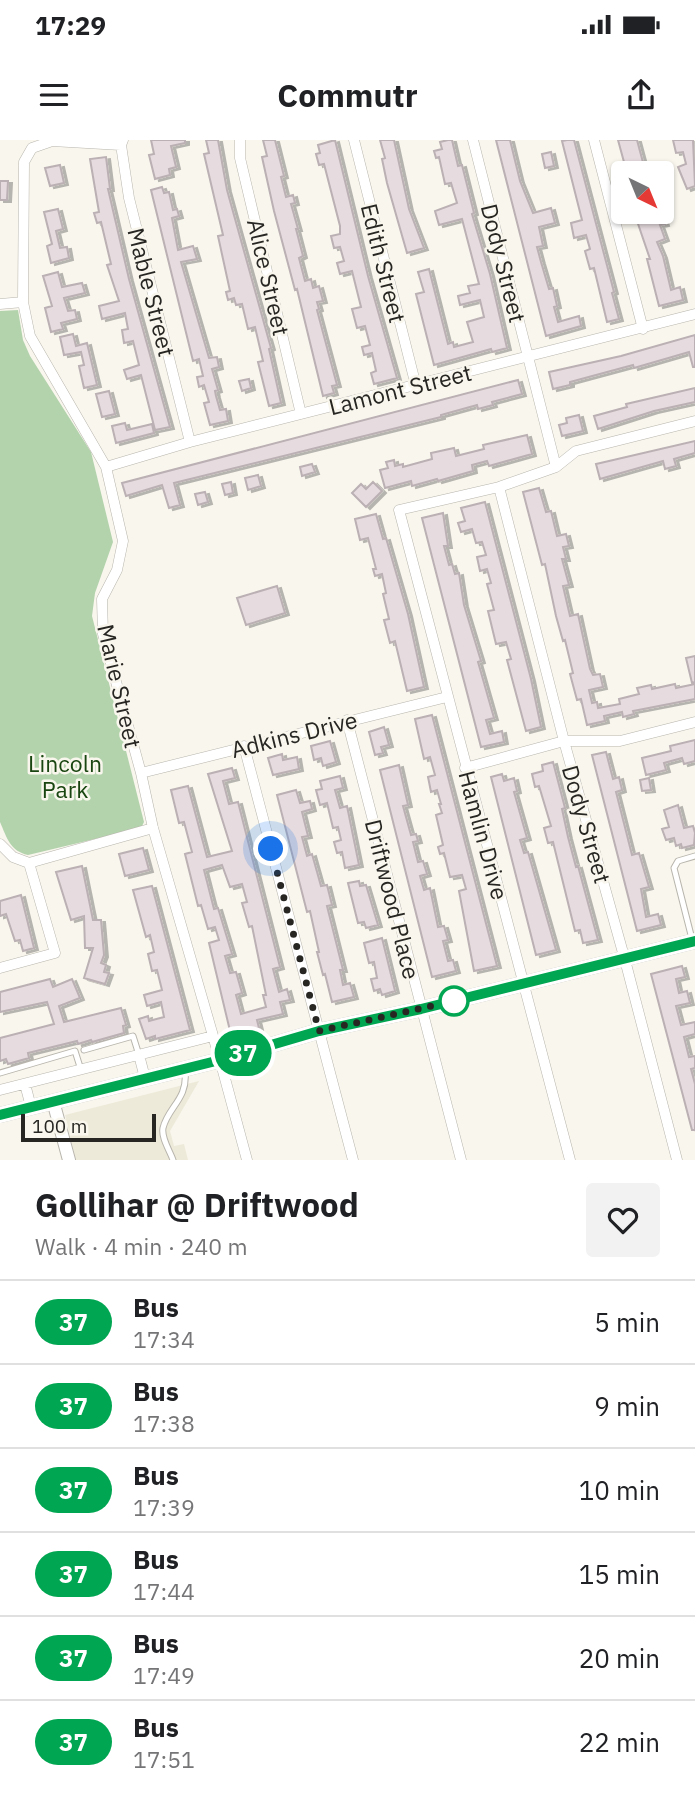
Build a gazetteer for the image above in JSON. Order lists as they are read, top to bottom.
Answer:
{
  "streets": {
    "street": [
      "Edith Street",
      "Dody Street",
      "Alice Street",
      "Mable Street",
      "Lamont Street",
      "Marie Street",
      "Adkins Drive",
      "Hamlin Drive",
      "Driftwood Place"
    ]
  },
  "crossings": [
    ["Edith Street", "Lamont Street"],
    ["Dody Street", "Lamont Street"],
    ["Dody Street", "Hamlin Drive"],
    ["Alice Street", "Lamont Street"],
    ["Mable Street", "Lamont Street"],
    ["Mable Street", "Marie Street"],
    ["Lamont Street", "Marie Street"],
    ["Marie Street", "Adkins Drive"],
    ["Adkins Drive", "Hamlin Drive"],
    ["Adkins Drive", "Driftwood Place"]
  ],
  "parks": ["Lincoln Park"],
  "lines": ["bus line 37"],
  "scale_bar": "100 m",
  "north": "bottom right",
  "page": {
    "status": "17:29",
    "header": "Commutr",
    "on_map": "37",
    "scale": "100 m",
    "heading": ["Gollihar @ Driftwood", "Walk · 4 min · 240 m"],
    "list": [
      {
        "mark": "37",
        "name": "Bus",
        "note": "17:34",
        "value": "5 min"
      },
      {
        "mark": "37",
        "name": "Bus",
        "note": "17:38",
        "value": "9 min"
      },
      {
        "mark": "37",
        "name": "Bus",
        "note": "17:39",
        "value": "10 min"
      },
      {
        "mark": "37",
        "name": "Bus",
        "note": "17:44",
        "value": "15 min"
      },
      {
        "mark": "37",
        "name": "Bus",
        "note": "17:49",
        "value": "20 min"
      },
      {
        "mark": "37",
        "name": "Bus",
        "note": "17:51",
        "value": "22 min"
      }
    ]
  }
}
